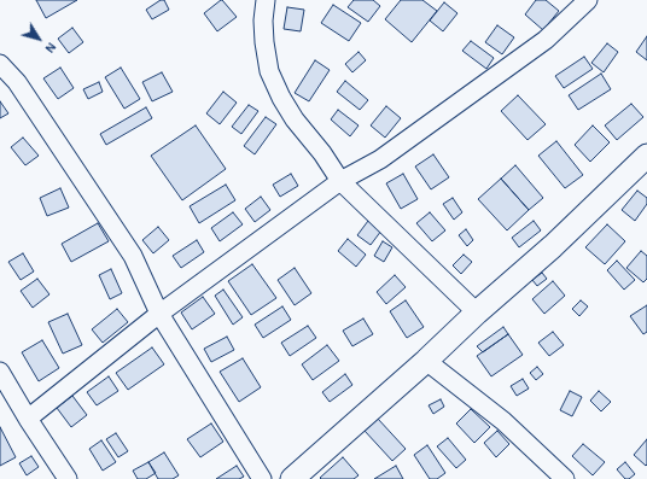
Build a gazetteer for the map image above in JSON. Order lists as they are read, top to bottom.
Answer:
{
  "north": "bottom right"
}
